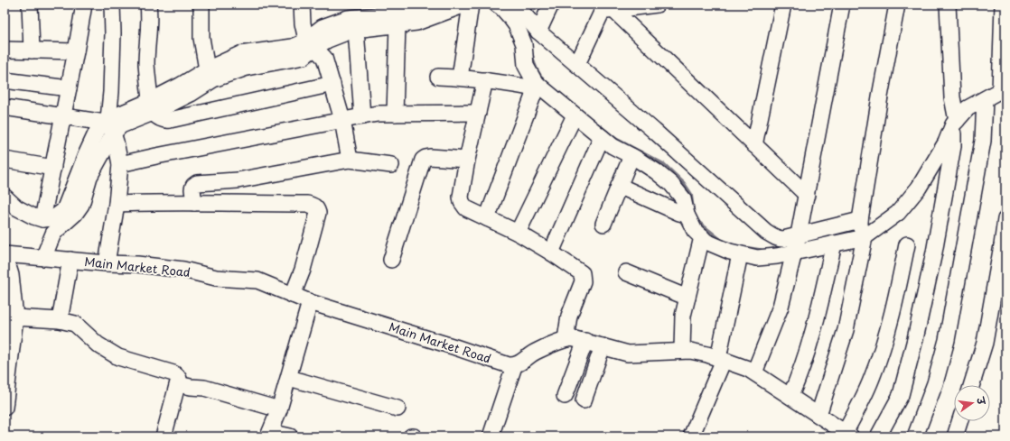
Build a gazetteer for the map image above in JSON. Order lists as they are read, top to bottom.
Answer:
{
  "streets": {
    "street": ["Main Market Road"]
  },
  "north": "right"
}
